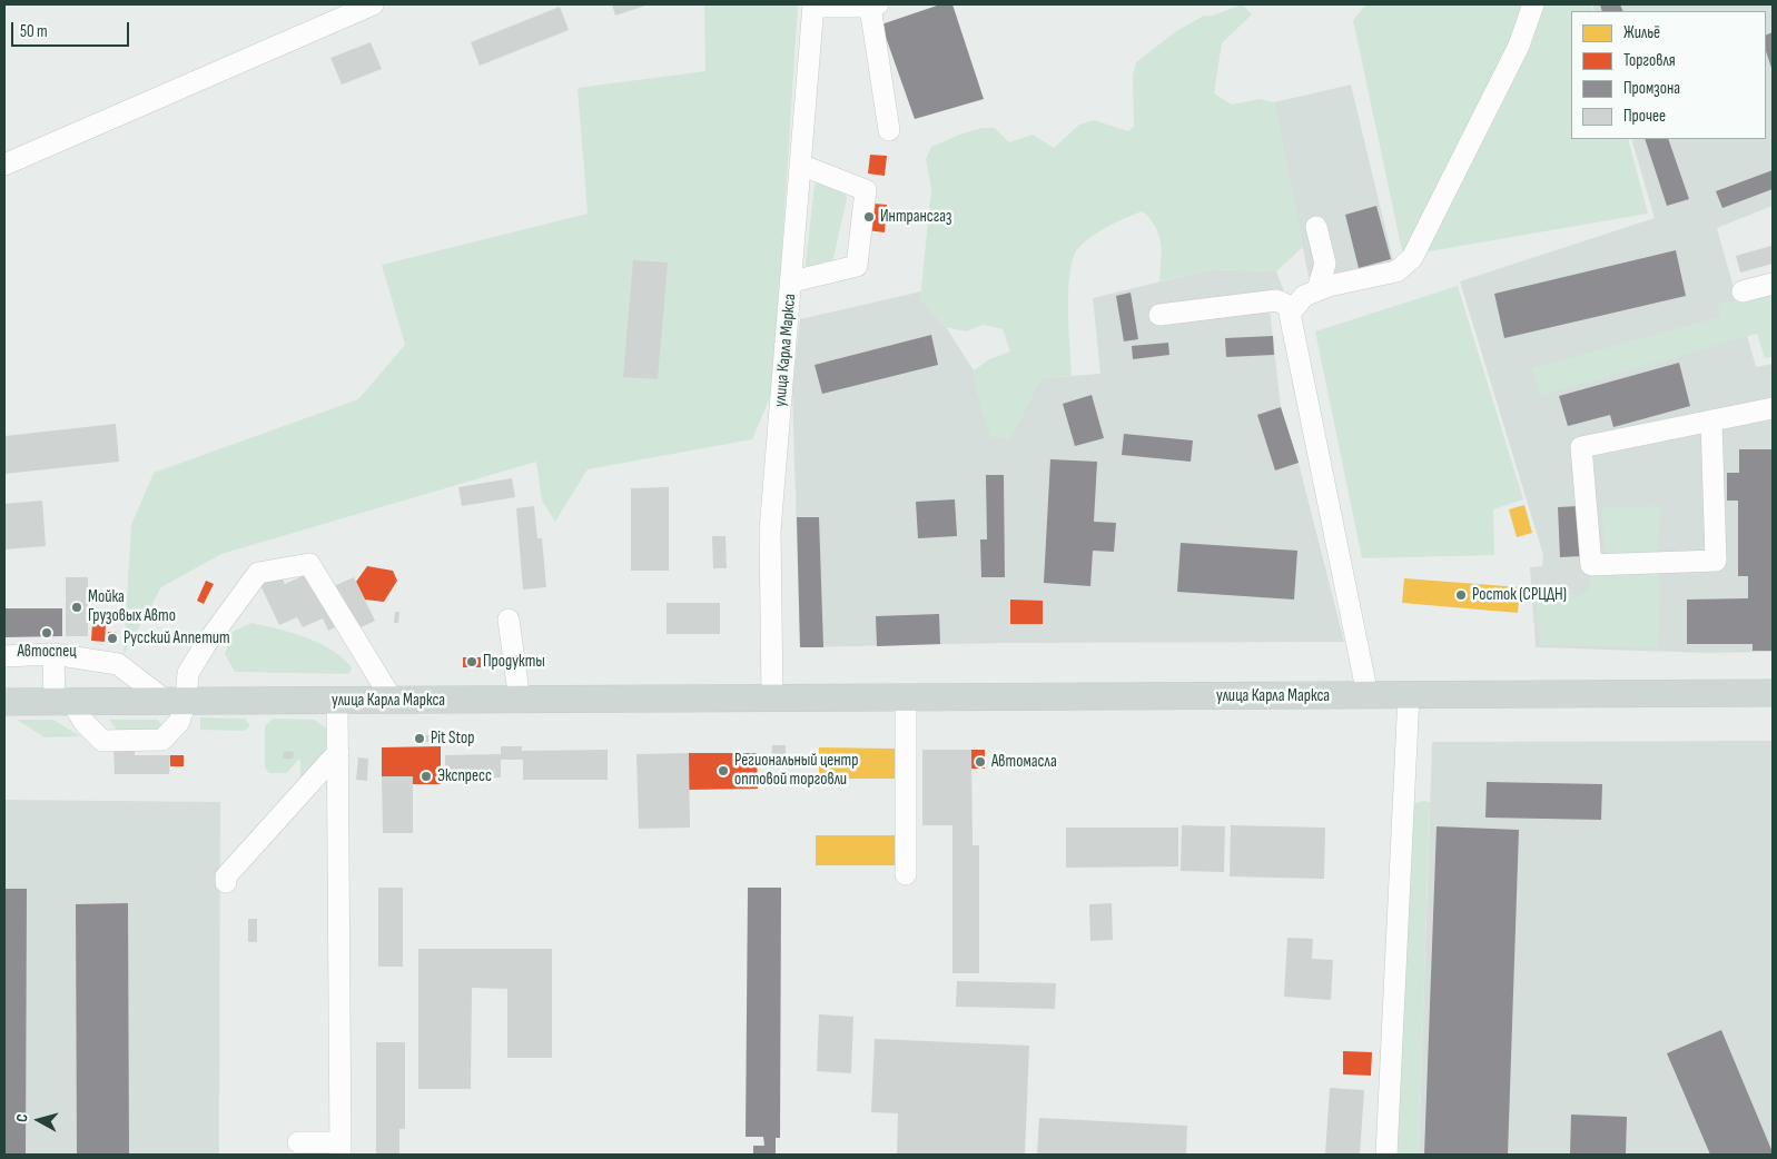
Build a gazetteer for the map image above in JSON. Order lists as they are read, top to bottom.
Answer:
{
  "streets": {
    "main road": ["улица Карла Маркса"]
  },
  "places": [
    "Интрансгаз",
    "Росток (СРЦДН)",
    "Мойка Грузовых Авто",
    "Автоспец",
    "Русский Аппетит",
    "Продукты",
    "Pit Stop",
    "Автомасла",
    "Региональный центр оптовой торговли",
    "Экспресс"
  ],
  "legend": [
    "Жильё",
    "Торговля",
    "Промзона",
    "Прочее"
  ],
  "scale_bar": "50 m",
  "north": "left"
}
